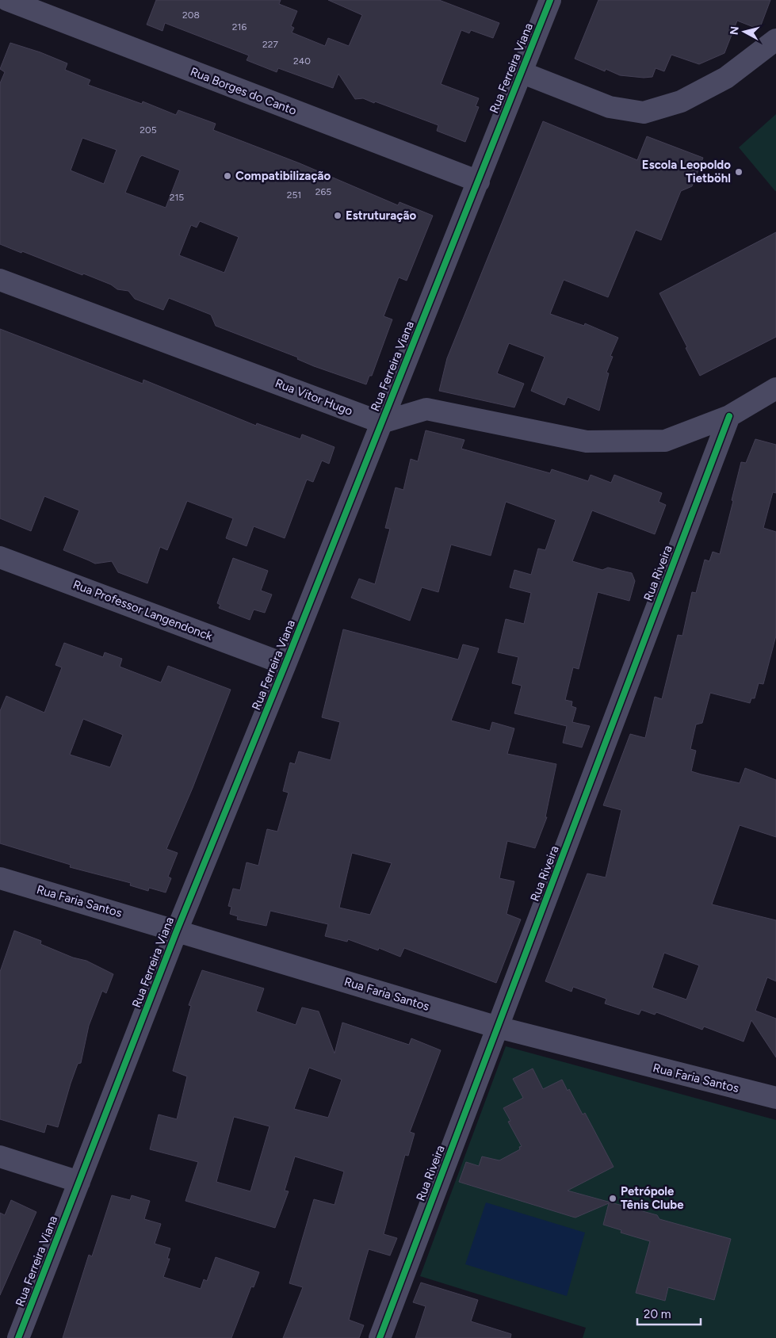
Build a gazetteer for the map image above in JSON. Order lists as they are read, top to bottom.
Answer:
{
  "streets": {
    "street": [
      "Rua Ferreira Viana",
      "Rua Borges do Canto",
      "Rua Vitor Hugo",
      "Rua Riveira",
      "Rua Professor Langendonck",
      "Rua Faria Santos"
    ]
  },
  "crossings": [
    ["Rua Ferreira Viana", "Rua Borges do Canto"],
    ["Rua Ferreira Viana", "Rua Vitor Hugo"],
    ["Rua Ferreira Viana", "Rua Professor Langendonck"],
    ["Rua Ferreira Viana", "Rua Faria Santos"],
    ["Rua Riveira", "Rua Faria Santos"]
  ],
  "places": [
    "Escola Leopoldo Tietböhl",
    "Compatibilização",
    "Estruturação",
    "Petrópole Tênis Clube"
  ],
  "house_numbers": [
    "208",
    "216",
    "227",
    "240",
    "205",
    "265",
    "251",
    "215"
  ],
  "scale_bar": "20 m",
  "north": "left"
}
